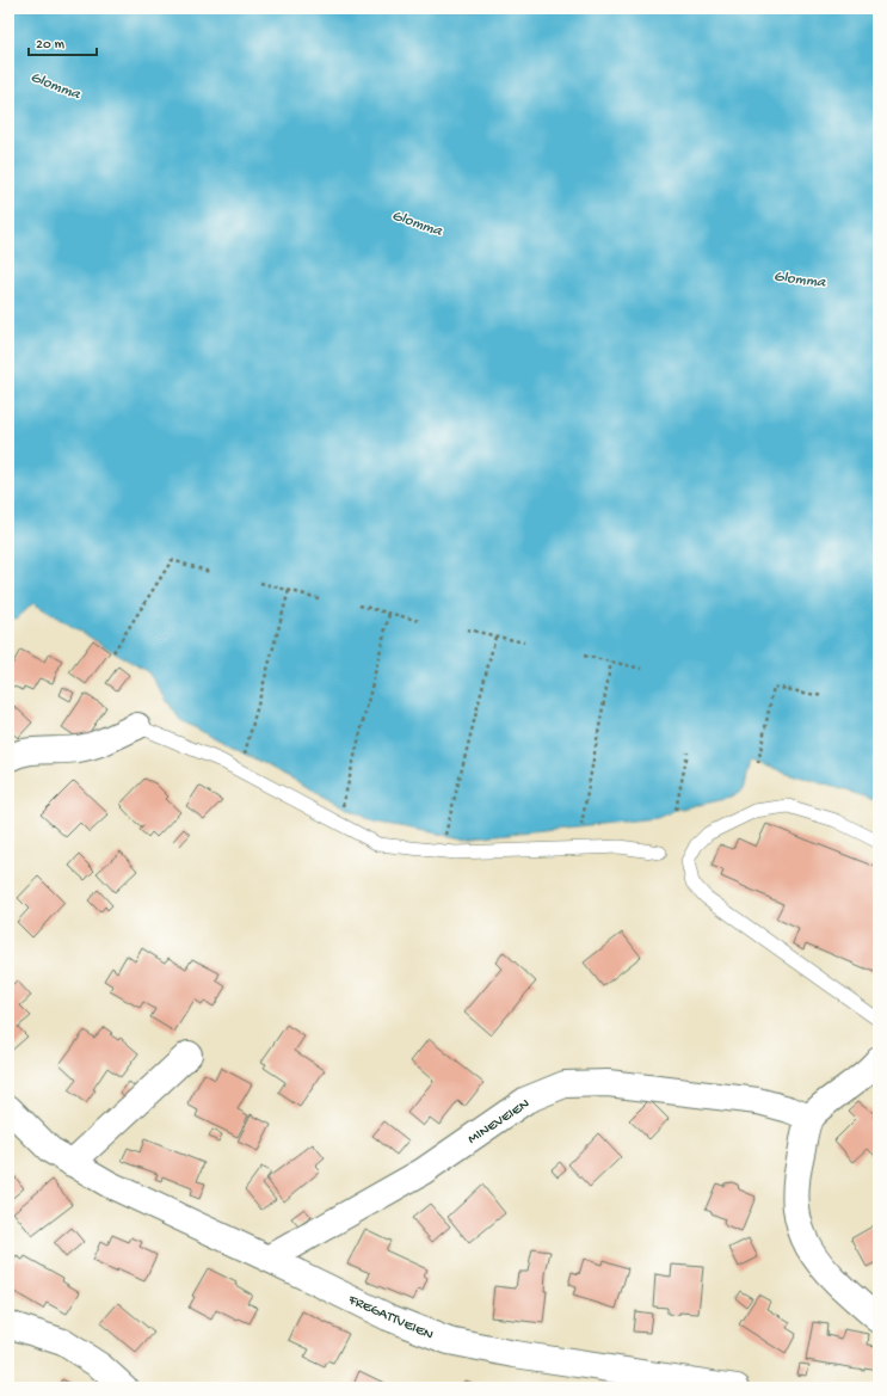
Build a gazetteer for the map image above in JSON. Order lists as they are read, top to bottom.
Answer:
{
  "streets": {
    "street": ["MINEVEIEN", "FREGATTVEIEN"]
  },
  "crossings": [
    ["MINEVEIEN", "FREGATTVEIEN"]
  ],
  "water": ["Glomma"],
  "scale_bar": "20 m"
}
